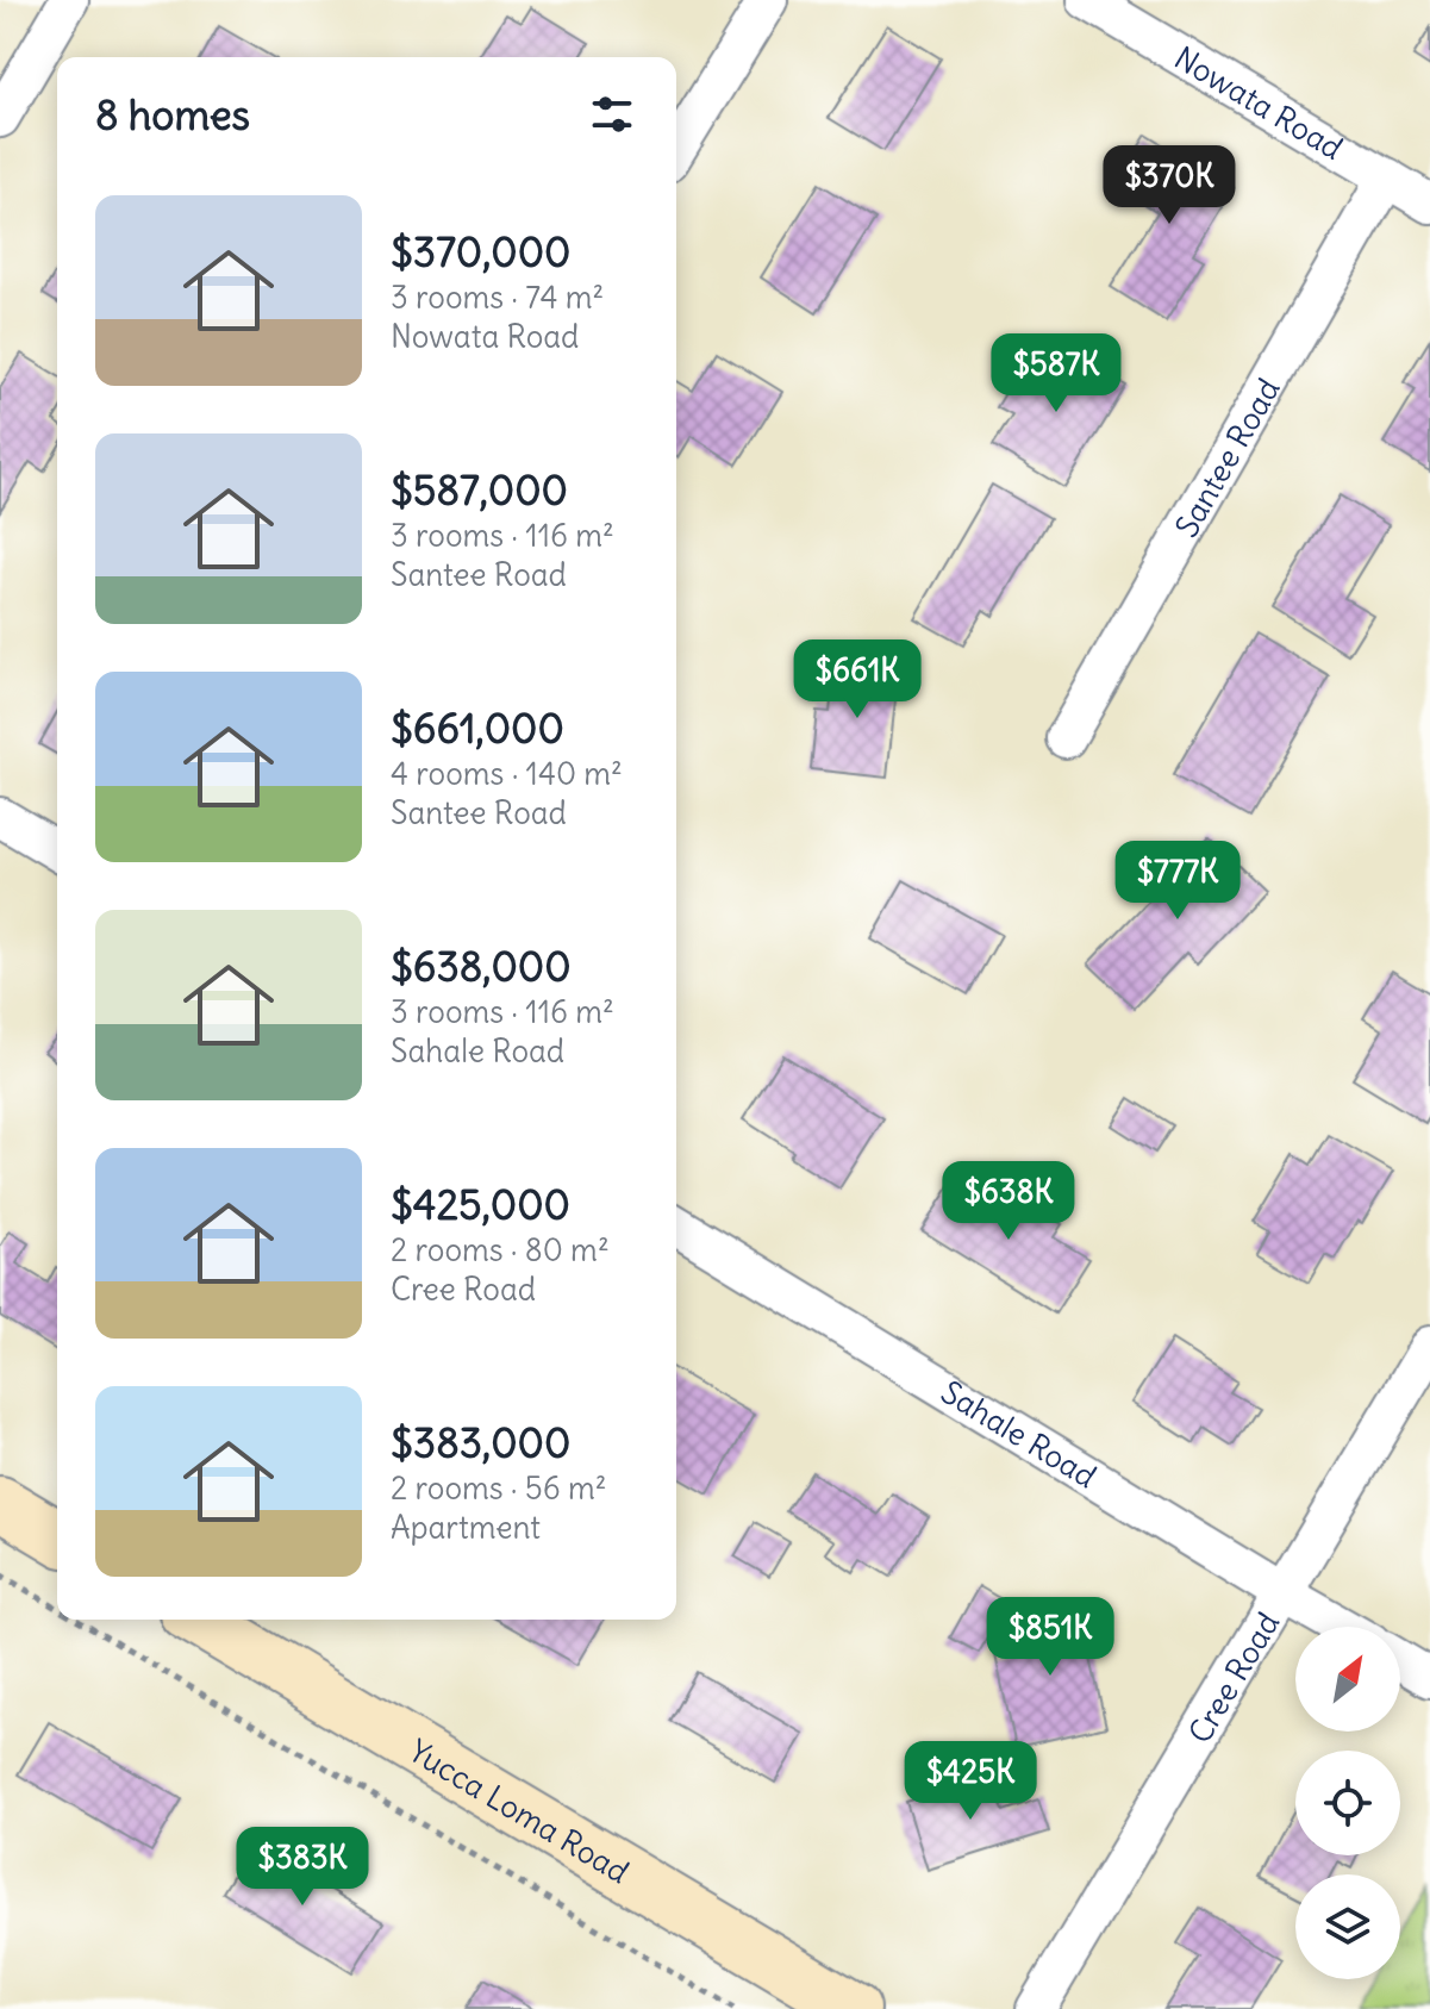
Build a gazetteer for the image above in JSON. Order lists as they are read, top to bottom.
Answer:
{
  "streets": {
    "main road": ["Yucca Loma Road"],
    "street": [
      "Nowata Road",
      "Santee Road",
      "Sahale Road",
      "Cree Road"
    ]
  },
  "crossings": [
    ["Nowata Road", "Santee Road"],
    ["Sahale Road", "Cree Road"]
  ],
  "north": "top right",
  "page": {
    "heading": "8 homes",
    "price": [
      "$370K",
      "$587K",
      "$661K",
      "$777K",
      "$638K",
      "$851K",
      "$425K",
      "$383K"
    ],
    "list": [
      {
        "name": "$370,000",
        "note": "3 rooms · 74 m² · Nowata Road"
      },
      {
        "name": "$587,000",
        "note": "3 rooms · 116 m² · Santee Road"
      },
      {
        "name": "$661,000",
        "note": "4 rooms · 140 m² · Santee Road"
      },
      {
        "name": "$638,000",
        "note": "3 rooms · 116 m² · Sahale Road"
      },
      {
        "name": "$425,000",
        "note": "2 rooms · 80 m² · Cree Road"
      },
      {
        "name": "$383,000",
        "note": "2 rooms · 56 m² · Apartment"
      }
    ]
  }
}
